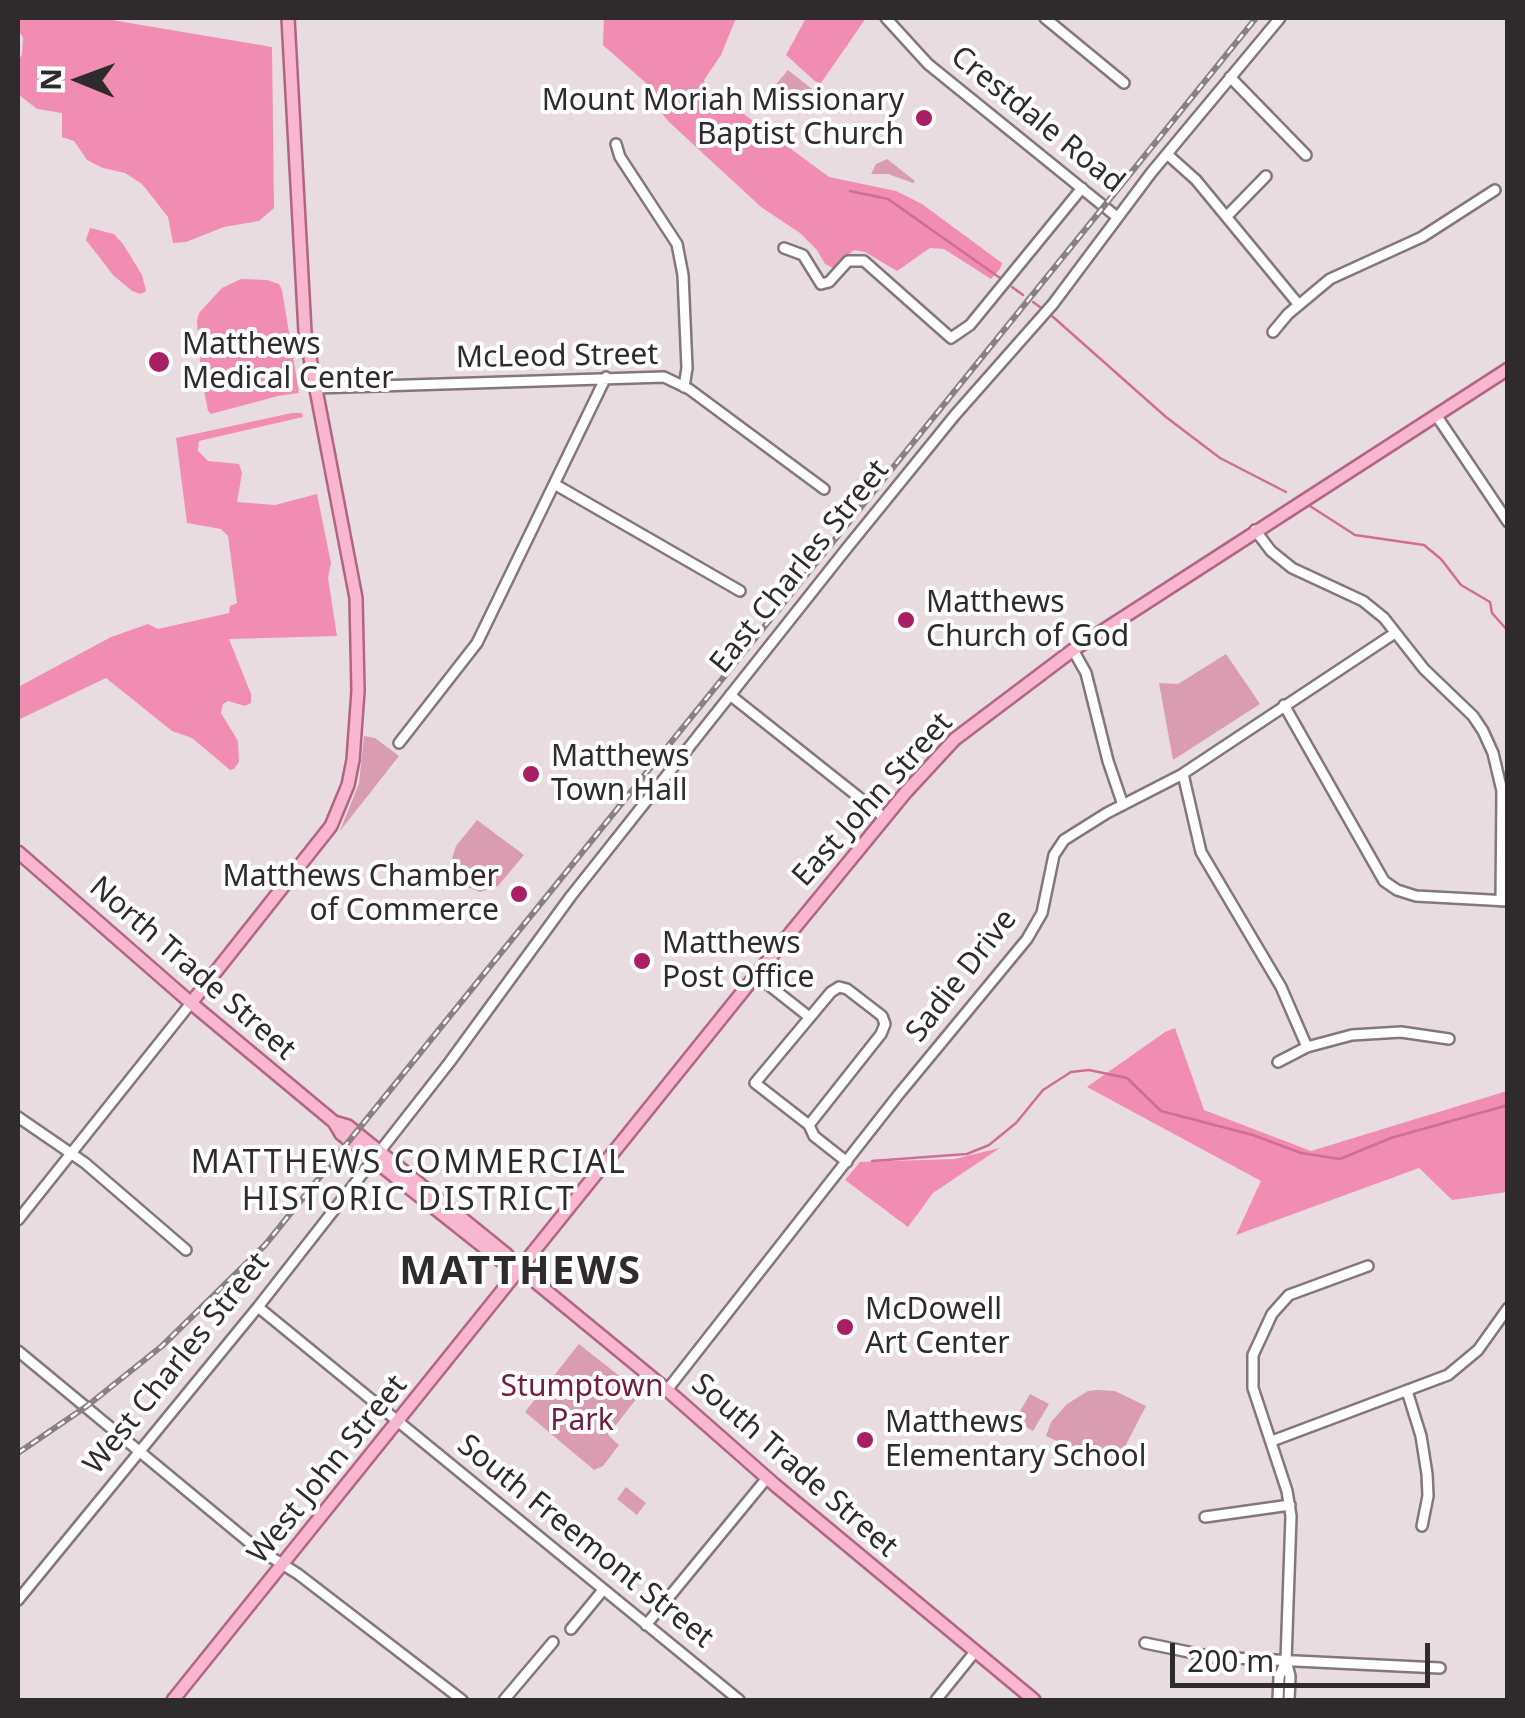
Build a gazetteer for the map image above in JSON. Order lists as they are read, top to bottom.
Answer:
{
  "streets": {
    "main road": [
      "East John Street",
      "North Trade Street",
      "South Trade Street",
      "West John Street"
    ],
    "street": [
      "Crestdale Road",
      "McLeod Street",
      "East Charles Street",
      "Sadie Drive",
      "West Charles Street",
      "South Freemont Street"
    ]
  },
  "crossings": [
    ["Crestdale Road", "East Charles Street"],
    ["East Charles Street", "North Trade Street"],
    ["East Charles Street", "West Charles Street"],
    ["East John Street", "North Trade Street"],
    ["East John Street", "South Trade Street"],
    ["East John Street", "West John Street"],
    ["North Trade Street", "West Charles Street"],
    ["North Trade Street", "South Trade Street"],
    ["North Trade Street", "West John Street"],
    ["Sadie Drive", "South Trade Street"],
    ["West Charles Street", "South Freemont Street"],
    ["South Trade Street", "West John Street"],
    ["West John Street", "South Freemont Street"]
  ],
  "districts": ["MATTHEWS COMMERCIAL HISTORIC DISTRICT", "MATTHEWS"],
  "parks": ["Stumptown Park"],
  "places": [
    "Mount Moriah Missionary Baptist Church",
    "Matthews Medical Center",
    "Matthews Church of God",
    "Matthews Town Hall",
    "Matthews Chamber of Commerce",
    "Matthews Post Office",
    "McDowell Art Center",
    "Matthews Elementary School"
  ],
  "scale_bar": "200 m",
  "north": "left"
}
